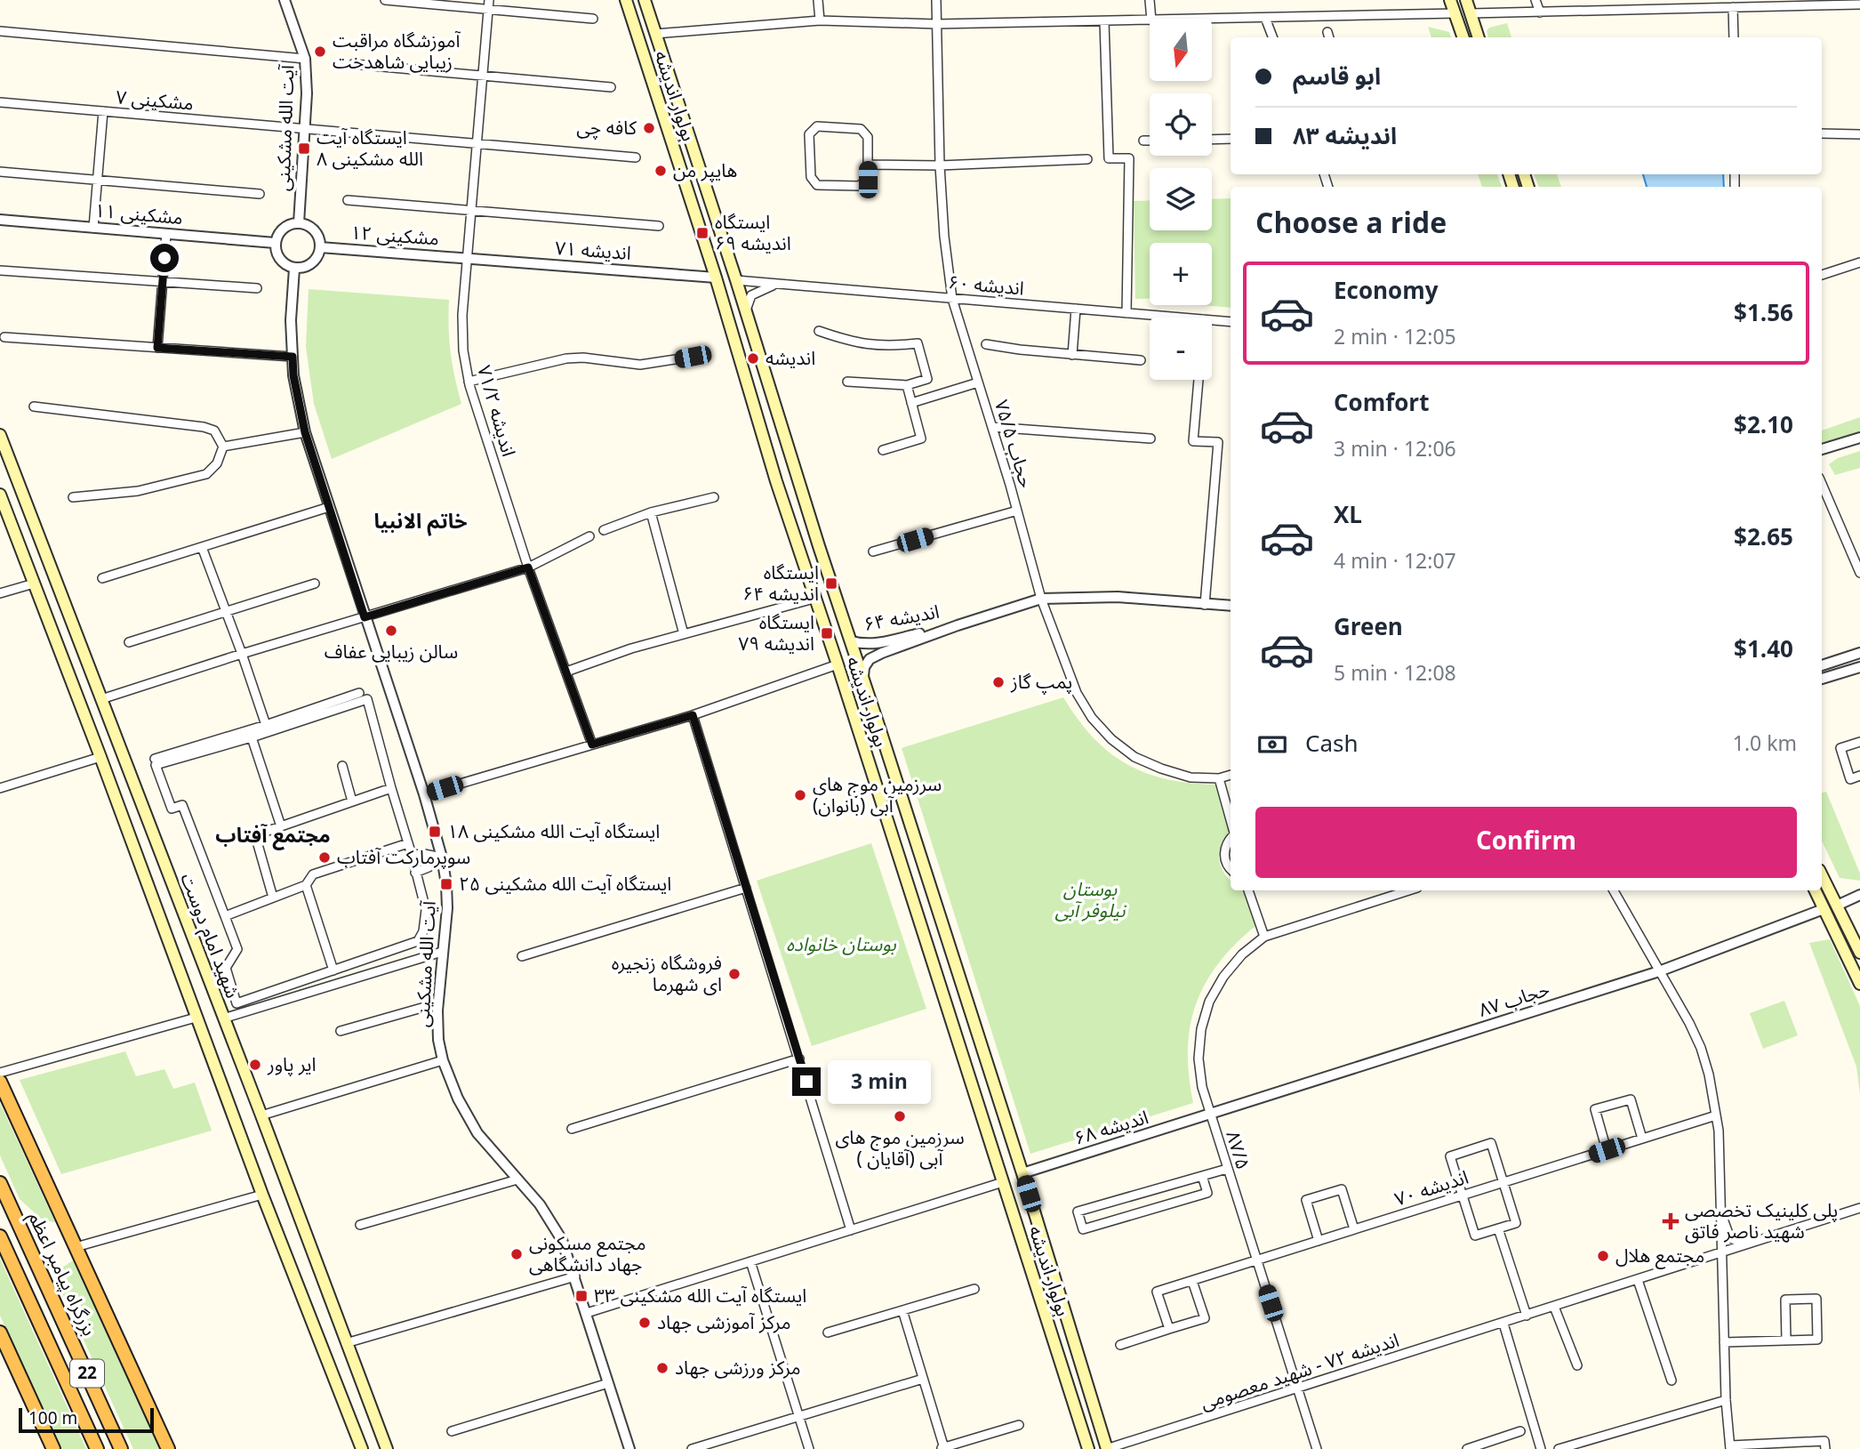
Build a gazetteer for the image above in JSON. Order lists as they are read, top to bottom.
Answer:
{
  "streets": {
    "highway": ["بزرگراه پیامبر اعظم", "22"],
    "main road": ["بولوار اندیشه", "شهید امام دوست"],
    "street": [
      "مشکینی ۷",
      "آیت الله مشکینی",
      "مشکینی ۱۱",
      "مشکینی ۱۲",
      "اندیشه ۷۱",
      "اندیشه ۶۰",
      "اندیشه ۷۱/۲",
      "حجاب ۷۵/۵",
      "اندیشه ۶۴",
      "حجاب ۸۷",
      "اندیشه ۶۸",
      "۸۷/۵",
      "اندیشه ۷۰",
      "اندیشه ۷۲ - شهید معصومی"
    ]
  },
  "crossings": [
    ["بولوار اندیشه", "اندیشه ۷۱"],
    ["بولوار اندیشه", "اندیشه ۶۰"],
    ["بولوار اندیشه", "اندیشه ۶۴"],
    ["بولوار اندیشه", "اندیشه ۶۸"],
    ["بولوار اندیشه", "اندیشه ۷۲ - شهید معصومی"],
    ["مشکینی ۷", "آیت الله مشکینی"],
    ["مشکینی ۷", "اندیشه ۷۱/۲"],
    ["آیت الله مشکینی", "مشکینی ۱۱"],
    ["آیت الله مشکینی", "مشکینی ۱۲"],
    ["مشکینی ۱۱", "مشکینی ۱۲"],
    ["مشکینی ۱۲", "اندیشه ۷۱"],
    ["مشکینی ۱۲", "اندیشه ۷۱/۲"],
    ["اندیشه ۷۱", "اندیشه ۷۱/۲"],
    ["اندیشه ۶۰", "حجاب ۷۵/۵"],
    ["حجاب ۸۷", "اندیشه ۶۸"],
    ["حجاب ۸۷", "۸۷/۵"],
    ["اندیشه ۶۸", "۸۷/۵"],
    ["۸۷/۵", "اندیشه ۷۰"],
    ["۸۷/۵", "اندیشه ۷۲ - شهید معصومی"]
  ],
  "districts": ["خاتم الانبیا", "مجتمع آفتاب"],
  "parks": ["بوستان نیلوفر آبی", "بوستان خانواده"],
  "places": {
    "other": [
      "آموزشگاه مراقبت زیبایی شاهدخت",
      "کافه چی",
      "هایپر من",
      "اندیشه",
      "سالن زیبایی عفاف",
      "پمپ گاز",
      "سرزمین موج های آبی (بانوان)",
      "سوپرمارکت آفتاب",
      "فروشگاه زنجیره ای شهرما",
      "ایر پاور",
      "سرزمین موج های آبی (آقایان )",
      "مجتمع مسکونی جهاد دانشگاهی",
      "مجتمع هلال",
      "مرکز آموزشی جهاد",
      "مرکز ورزشی جهاد"
    ],
    "transit": [
      "ایستگاه آیت الله مشکینی ۸",
      "ایستگاه اندیشه ۶۹",
      "ایستگاه اندیشه ۶۴",
      "ایستگاه اندیشه ۷۹",
      "ایستگاه آیت الله مشکینی ۱۸",
      "ایستگاه آیت الله مشکینی ۲۵",
      "ایستگاه آیت الله مشکینی ۳۳"
    ],
    "health": ["پلی کلینیک تخصصی شهید ناصر فاتق"]
  },
  "scale_bar": "100 m",
  "north": "bottom",
  "page": {
    "map_buttons": ["+", "−"],
    "banner": ["ابو قاسم", "اندیشه ۸۳"],
    "heading": "Choose a ride",
    "list": [
      {
        "name": "Economy",
        "note": "2 min · 12:05",
        "value": "$1.56"
      },
      {
        "name": "Comfort",
        "note": "3 min · 12:06",
        "value": "$2.10"
      },
      {
        "name": "XL",
        "note": "4 min · 12:07",
        "value": "$2.65"
      },
      {
        "name": "Green",
        "note": "5 min · 12:08",
        "value": "$1.40"
      }
    ],
    "pay": ["Cash", "1.0 km"],
    "buttons": "Confirm",
    "bubble": "3 min",
    "scale": "100 m"
  }
}
